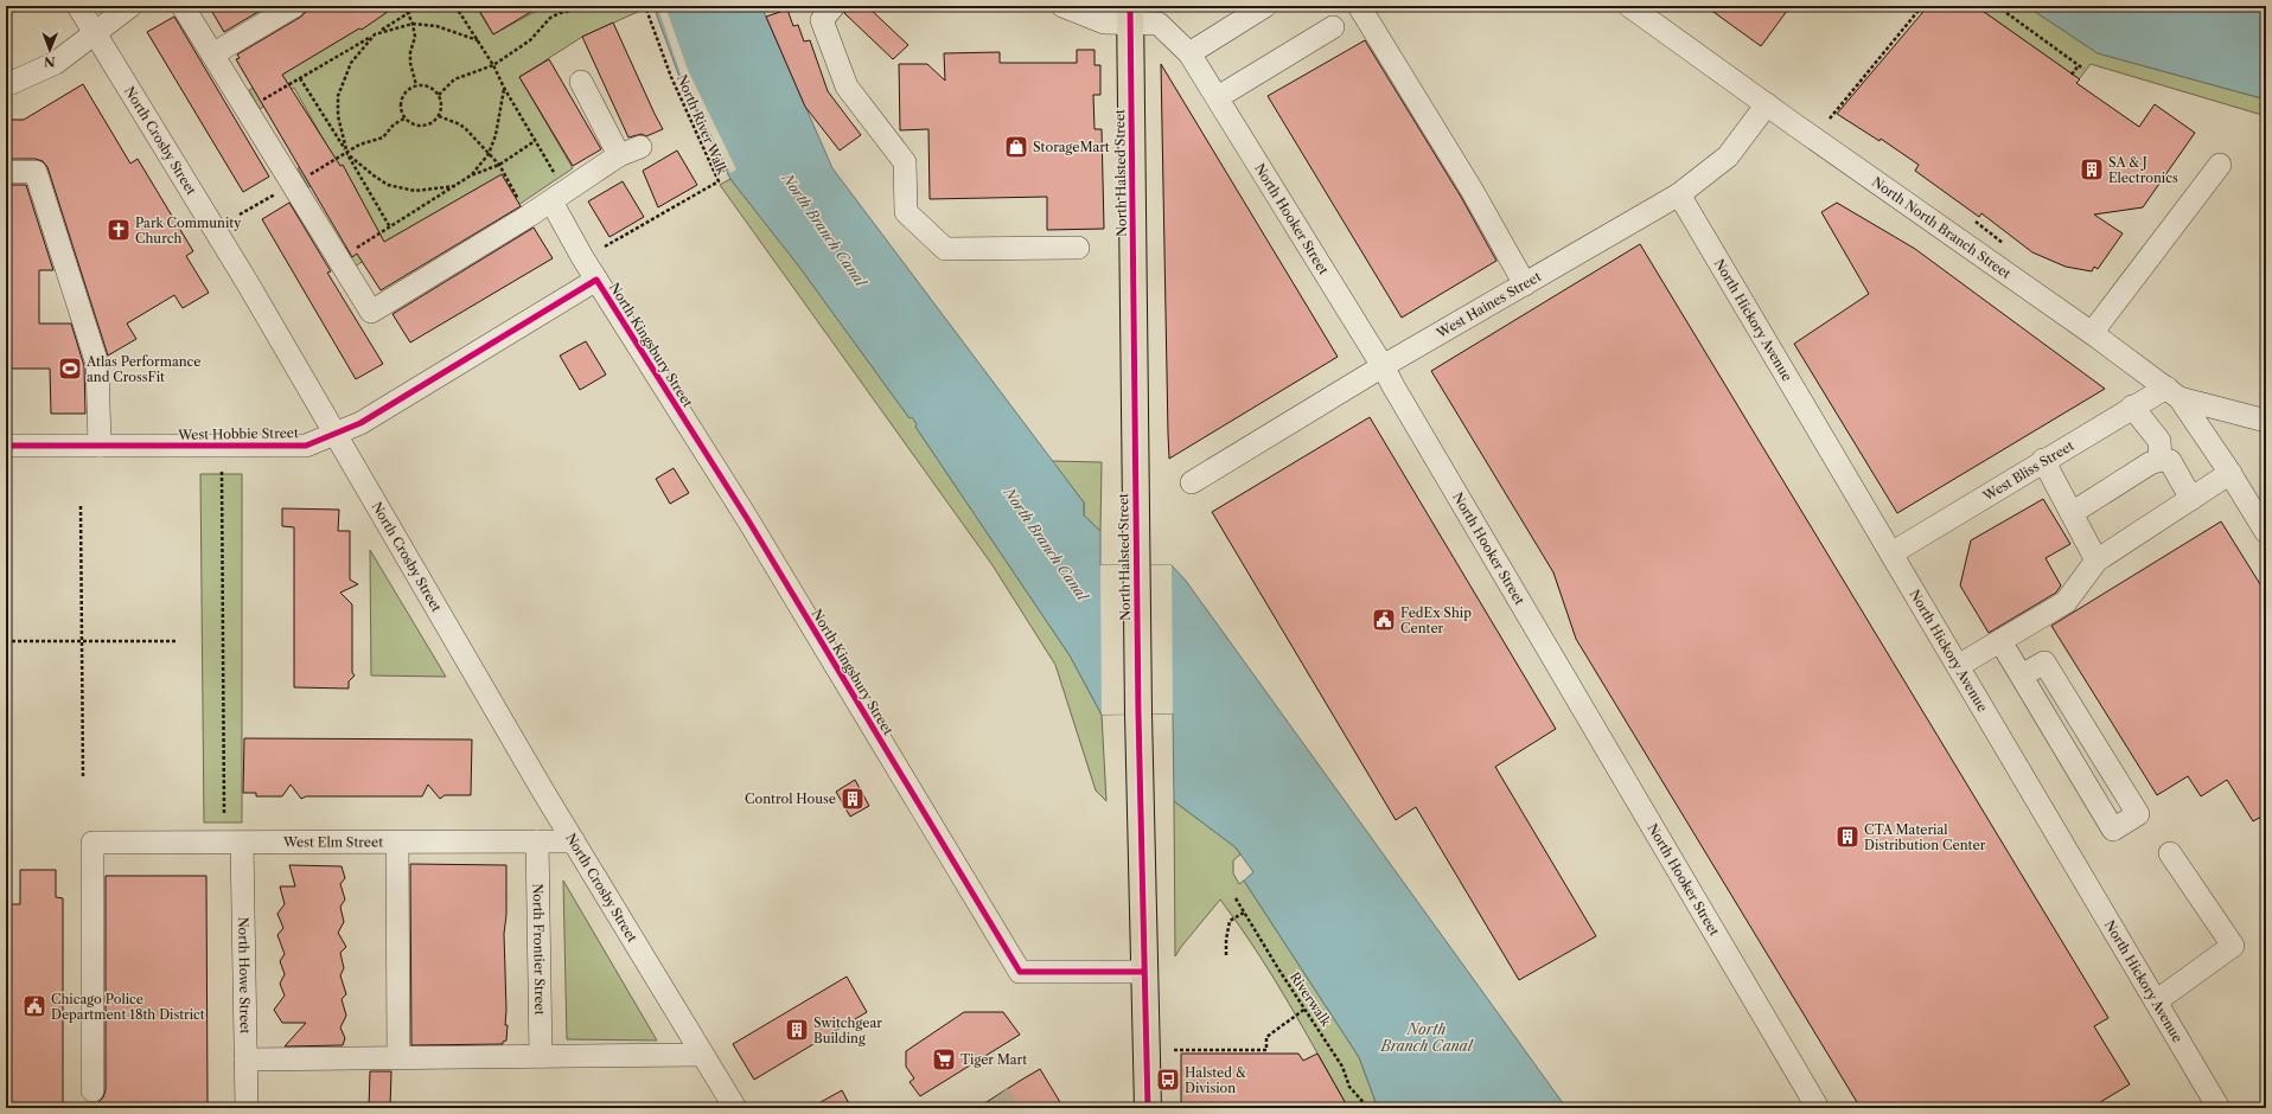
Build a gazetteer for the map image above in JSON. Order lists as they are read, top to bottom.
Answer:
{
  "streets": {
    "main road": ["North Halsted Street"],
    "street": [
      "North Crosby Street",
      "North Hooker Street",
      "North North Branch Street",
      "West Haines Street",
      "North Hickory Avenue",
      "North Kingsbury Street",
      "West Hobbie Street",
      "West Bliss Street",
      "West Elm Street",
      "North Frontier Street",
      "North Howe Street"
    ],
    "path": ["North River Walk", "Riverwalk"]
  },
  "crossings": [
    ["North Crosby Street", "West Hobbie Street"],
    ["North Crosby Street", "West Elm Street"],
    ["North Halsted Street", "North Hooker Street"],
    ["North Halsted Street", "North Kingsbury Street"],
    ["North Hooker Street", "West Haines Street"],
    ["North North Branch Street", "West Haines Street"],
    ["North North Branch Street", "West Bliss Street"],
    ["West Haines Street", "North Hickory Avenue"],
    ["North Hickory Avenue", "West Bliss Street"],
    ["North Kingsbury Street", "West Hobbie Street"],
    ["West Elm Street", "North Frontier Street"],
    ["West Elm Street", "North Howe Street"]
  ],
  "water": ["North Branch Canal"],
  "places": {
    "shop": ["StorageMart"],
    "building": [
      "SA & J Electronics",
      "Control House",
      "CTA Material Distribution Center",
      "Switchgear Building"
    ],
    "church": ["Park Community Church"],
    "sports": ["Atlas Performance and CrossFit"],
    "public building": ["FedEx Ship Center", "Chicago Police Department 18th District"],
    "supermarket": ["Tiger Mart"],
    "bus stop": ["Halsted & Division"]
  },
  "north": "bottom"
}
